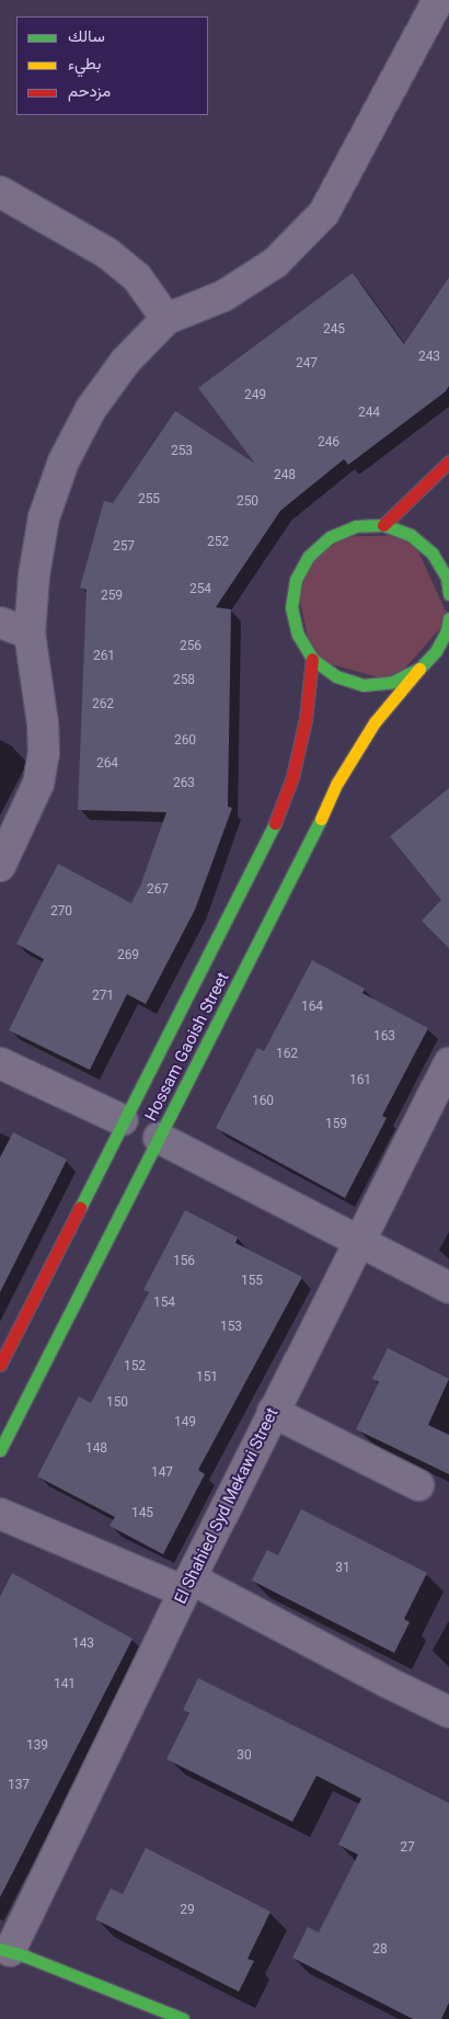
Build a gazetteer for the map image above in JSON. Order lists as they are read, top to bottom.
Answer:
{
  "streets": {
    "street": ["Hossam Gaoish Street", "El Shahied Syd Mekawi Street"]
  },
  "house_numbers": [
    "245",
    "243",
    "247",
    "249",
    "244",
    "246",
    "253",
    "248",
    "255",
    "250",
    "252",
    "257",
    "254",
    "259",
    "256",
    "261",
    "258",
    "262",
    "260",
    "264",
    "263",
    "267",
    "270",
    "269",
    "271",
    "164",
    "163",
    "162",
    "161",
    "160",
    "159",
    "156",
    "155",
    "154",
    "153",
    "152",
    "151",
    "150",
    "149",
    "148",
    "147",
    "145",
    "31",
    "143",
    "141",
    "139",
    "30",
    "137",
    "27",
    "29",
    "28"
  ],
  "legend": ["سالك", "بطيء", "مزدحم"]
}
